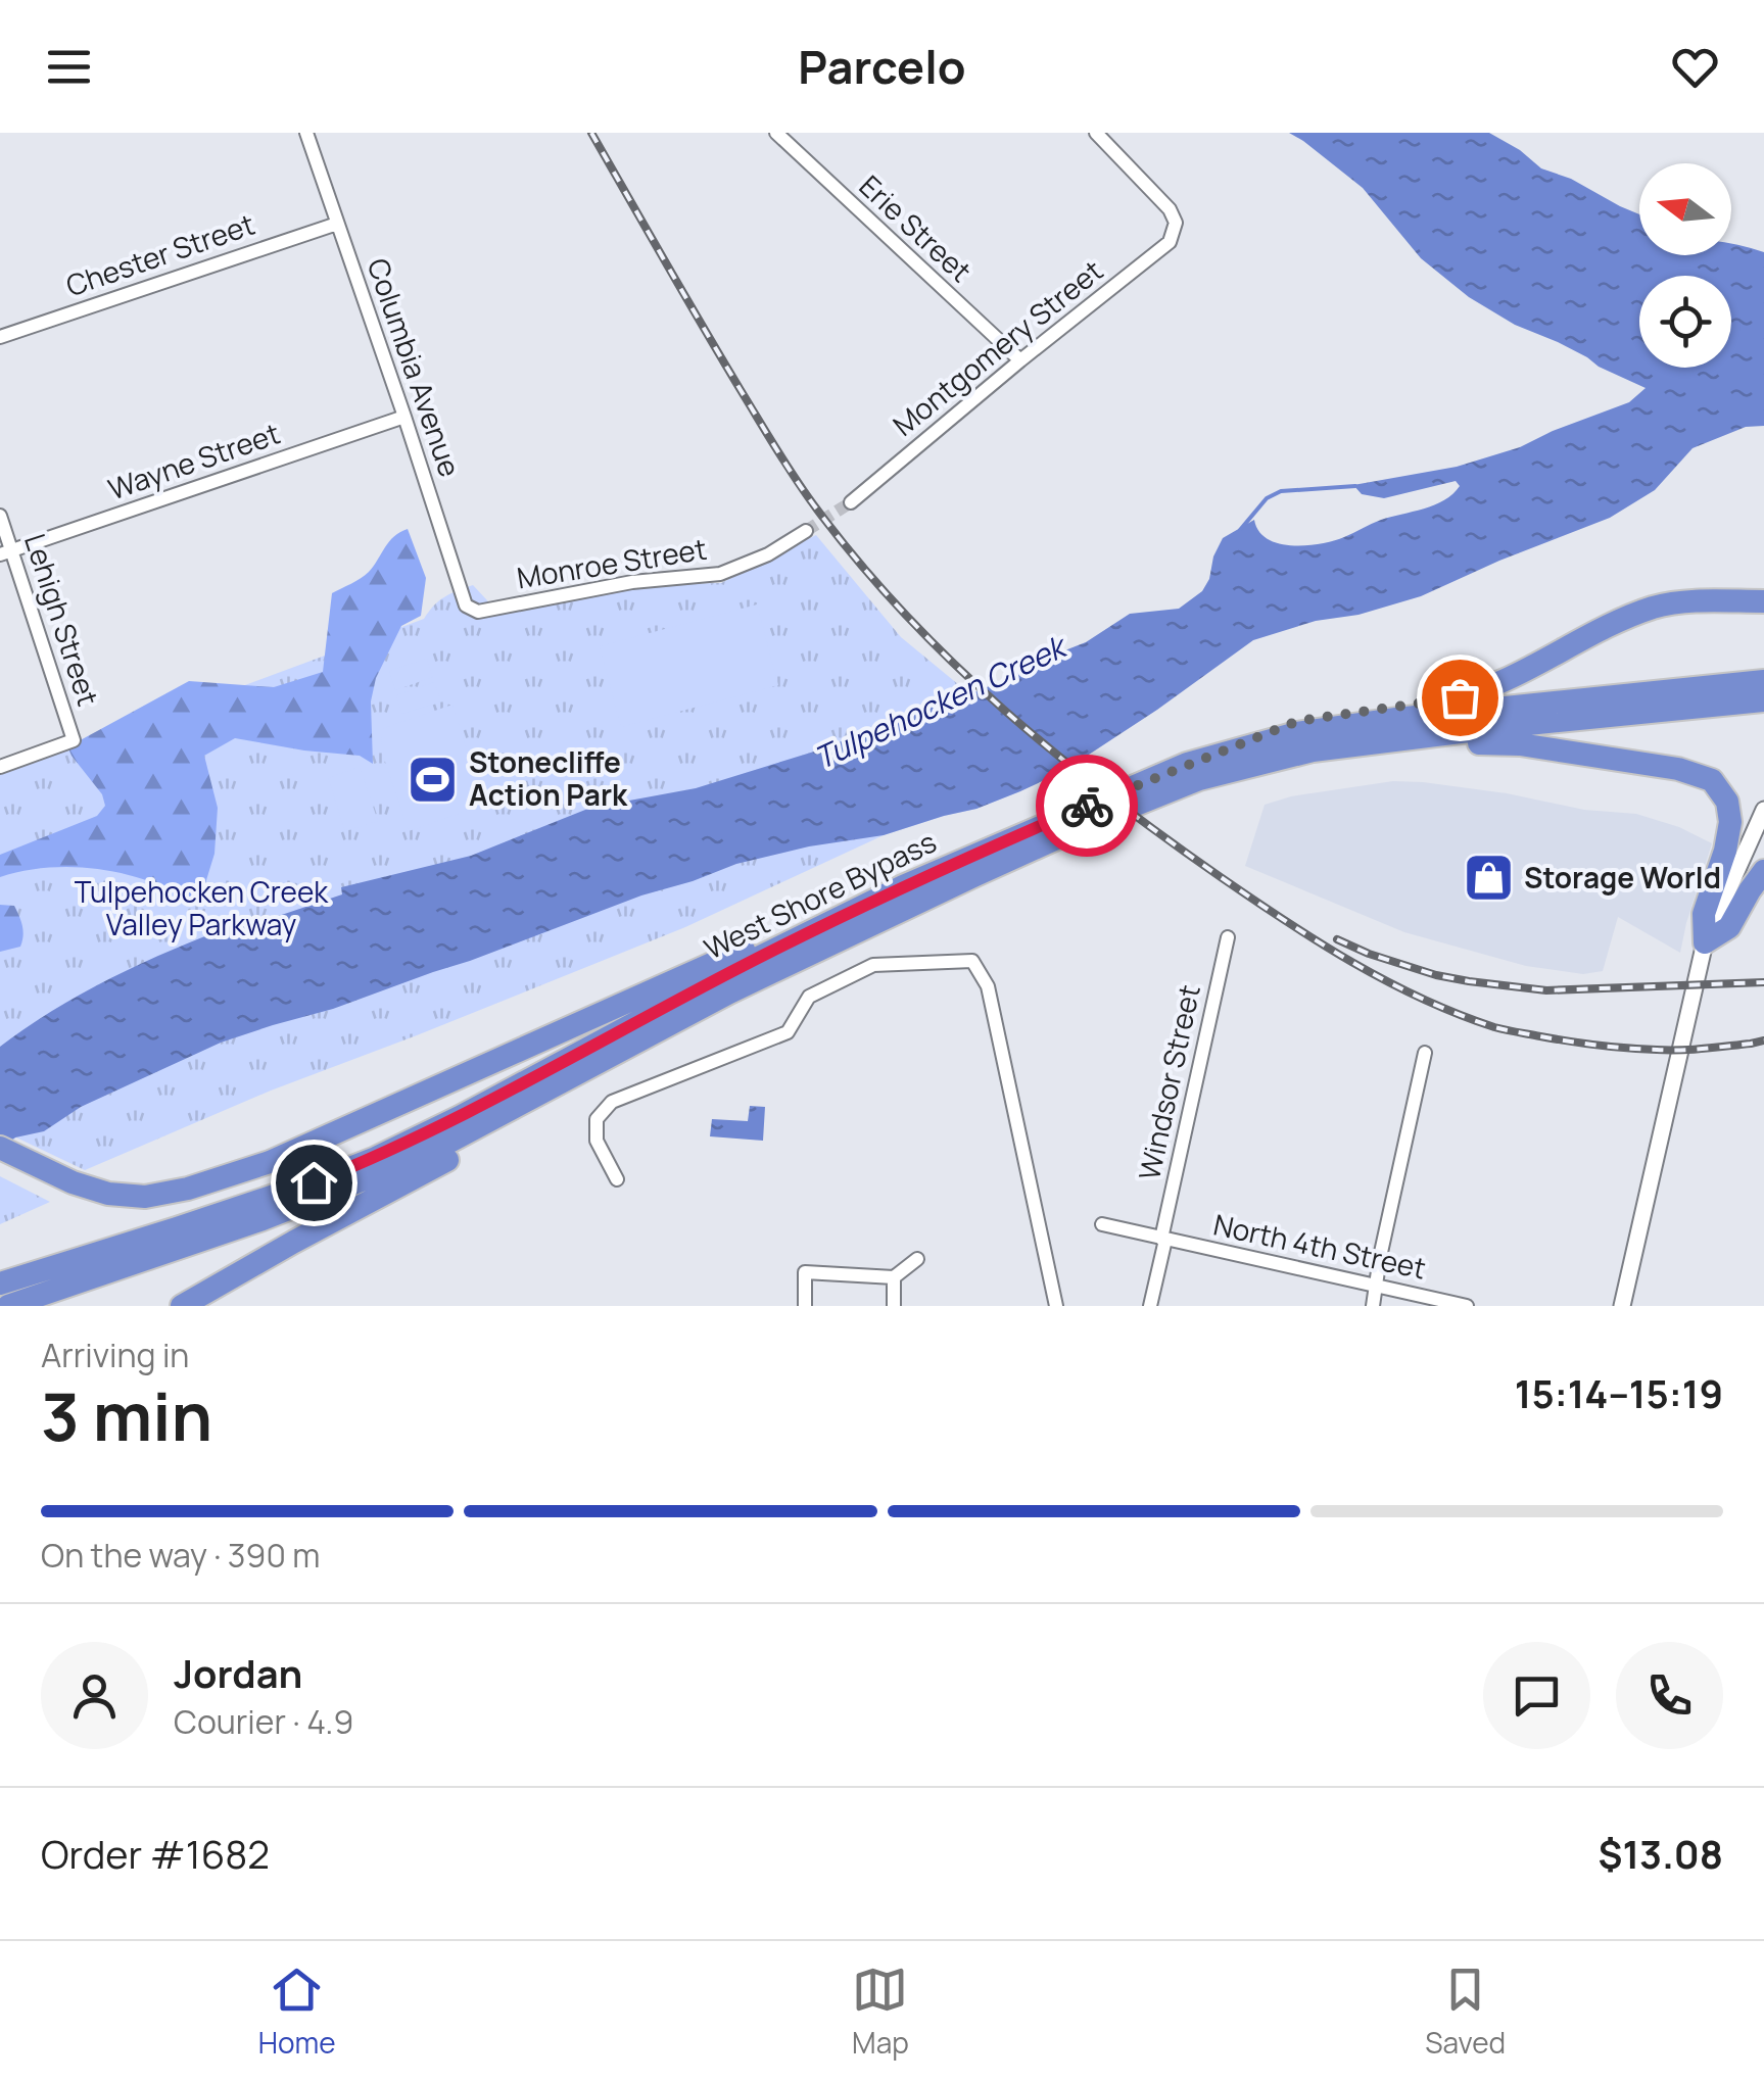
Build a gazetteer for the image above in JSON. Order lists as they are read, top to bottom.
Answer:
{
  "streets": {
    "highway": ["West Shore Bypass"],
    "street": [
      "Erie Street",
      "Chester Street",
      "Montgomery Street",
      "Columbia Avenue",
      "Wayne Street",
      "Monroe Street",
      "Lehigh Street",
      "Windsor Street",
      "North 4th Street"
    ]
  },
  "crossings": [
    ["Erie Street", "Montgomery Street"],
    ["Chester Street", "Columbia Avenue"],
    ["Columbia Avenue", "Wayne Street"],
    ["Columbia Avenue", "Monroe Street"],
    ["Wayne Street", "Lehigh Street"],
    ["Windsor Street", "North 4th Street"]
  ],
  "water": ["Tulpehocken Creek"],
  "parks": ["Tulpehocken Creek Valley Parkway"],
  "places": {
    "sports": ["Stonecliffe Action Park"],
    "shop": ["Storage World"]
  },
  "north": "left",
  "page": {
    "header": "Parcelo",
    "heading": ["3 min", "Arriving in", "15:14–15:19"],
    "panel": [
      "Jordan",
      "Courier · 4.9",
      "Order #1682",
      "$13.08"
    ],
    "bar": "On the way · 390 m",
    "tabs": ["Home", "Map", "Saved"]
  }
}
